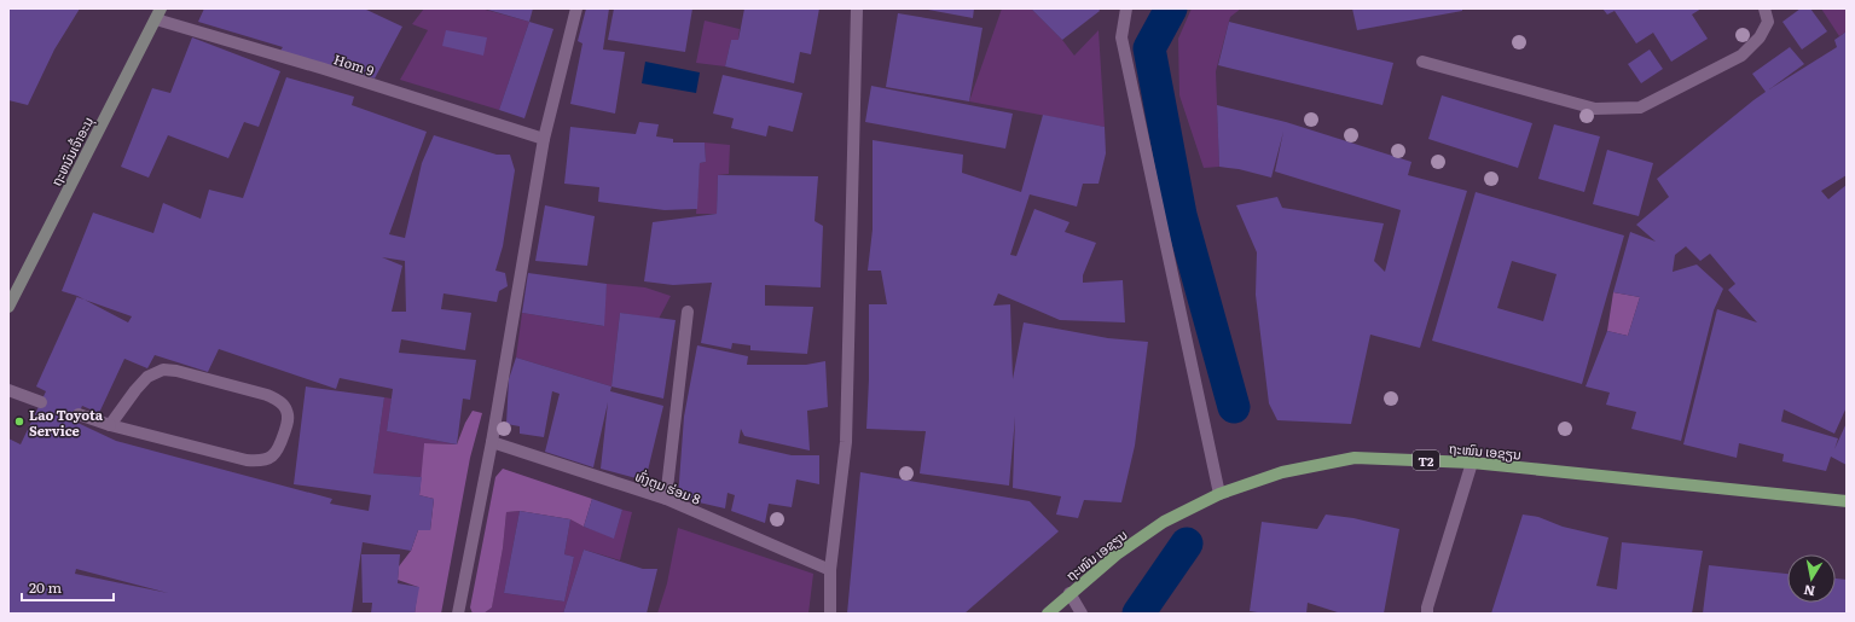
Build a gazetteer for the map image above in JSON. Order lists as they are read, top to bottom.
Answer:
{
  "streets": {
    "main road": ["ຖະໜົນ ເອຊຽນ", "T2"],
    "street": ["Hom 9", "ຖະຫນົນເຈົ້າອະນຸ", "ທົ່ງຕູມ ຮ່ອມ 8"]
  },
  "crossings": [
    ["Hom 9", "ຖະຫນົນເຈົ້າອະນຸ"]
  ],
  "places": ["Lao Toyota Service"],
  "scale_bar": "20 m",
  "north": "bottom"
}
